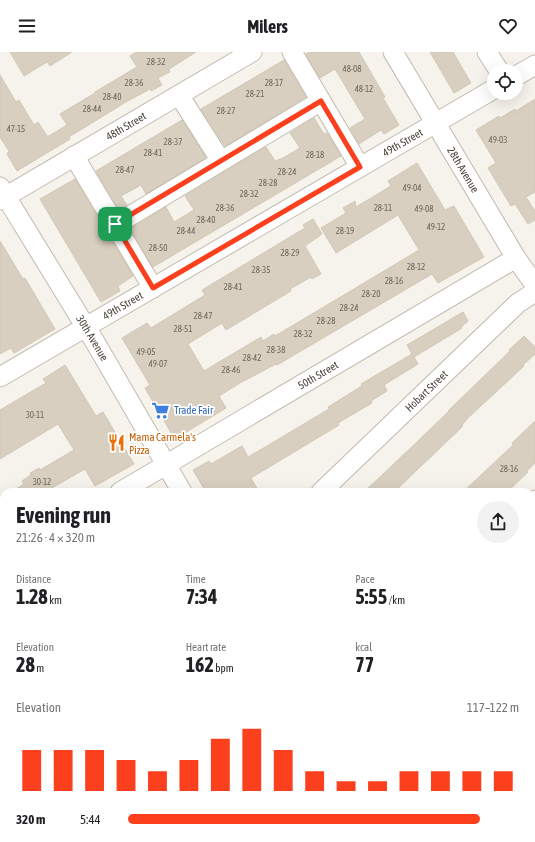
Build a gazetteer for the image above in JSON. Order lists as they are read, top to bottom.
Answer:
{
  "streets": {
    "street": [
      "48th Street",
      "49th Street",
      "28th Avenue",
      "30th Avenue",
      "50th Street",
      "Hobart Street"
    ]
  },
  "crossings": [
    ["48th Street", "30th Avenue"],
    ["49th Street", "28th Avenue"],
    ["49th Street", "30th Avenue"],
    ["28th Avenue", "50th Street"],
    ["30th Avenue", "50th Street"]
  ],
  "places": {
    "supermarket": ["Trade Fair"],
    "restaurant": ["Mama Carmela's Pizza"]
  },
  "house_numbers": [
    "28-32",
    "48-08",
    "28-36",
    "28-17",
    "48-12",
    "28-21",
    "28-40",
    "28-44",
    "28-27",
    "47-15",
    "49-03",
    "28-37",
    "28-41",
    "28-18",
    "28-47",
    "28-24",
    "28-28",
    "49-04",
    "28-32",
    "28-36",
    "28-11",
    "49-08",
    "28-40",
    "49-12",
    "28-44",
    "28-19",
    "28-50",
    "28-29",
    "28-12",
    "28-35",
    "28-16",
    "28-41",
    "28-20",
    "28-24",
    "28-47",
    "28-28",
    "28-51",
    "28-32",
    "28-38",
    "49-05",
    "28-42",
    "49-07",
    "28-46",
    "30-11",
    "28-16",
    "30-12"
  ],
  "page": {
    "header": "Milers",
    "heading": ["Evening run", "21:26 · 4 × 320 m"],
    "stats": [
      ["Distance", "1.28 km"],
      ["Time", "7:34"],
      ["Pace", "5:55 /km"],
      ["Elevation", "28 m"],
      ["Heart rate", "162 bpm"],
      ["kcal", "77"]
    ],
    "chart": ["Elevation", "117–122 m"],
    "list": [
      {
        "name": "320 m",
        "note": "5:44"
      }
    ]
  }
}
